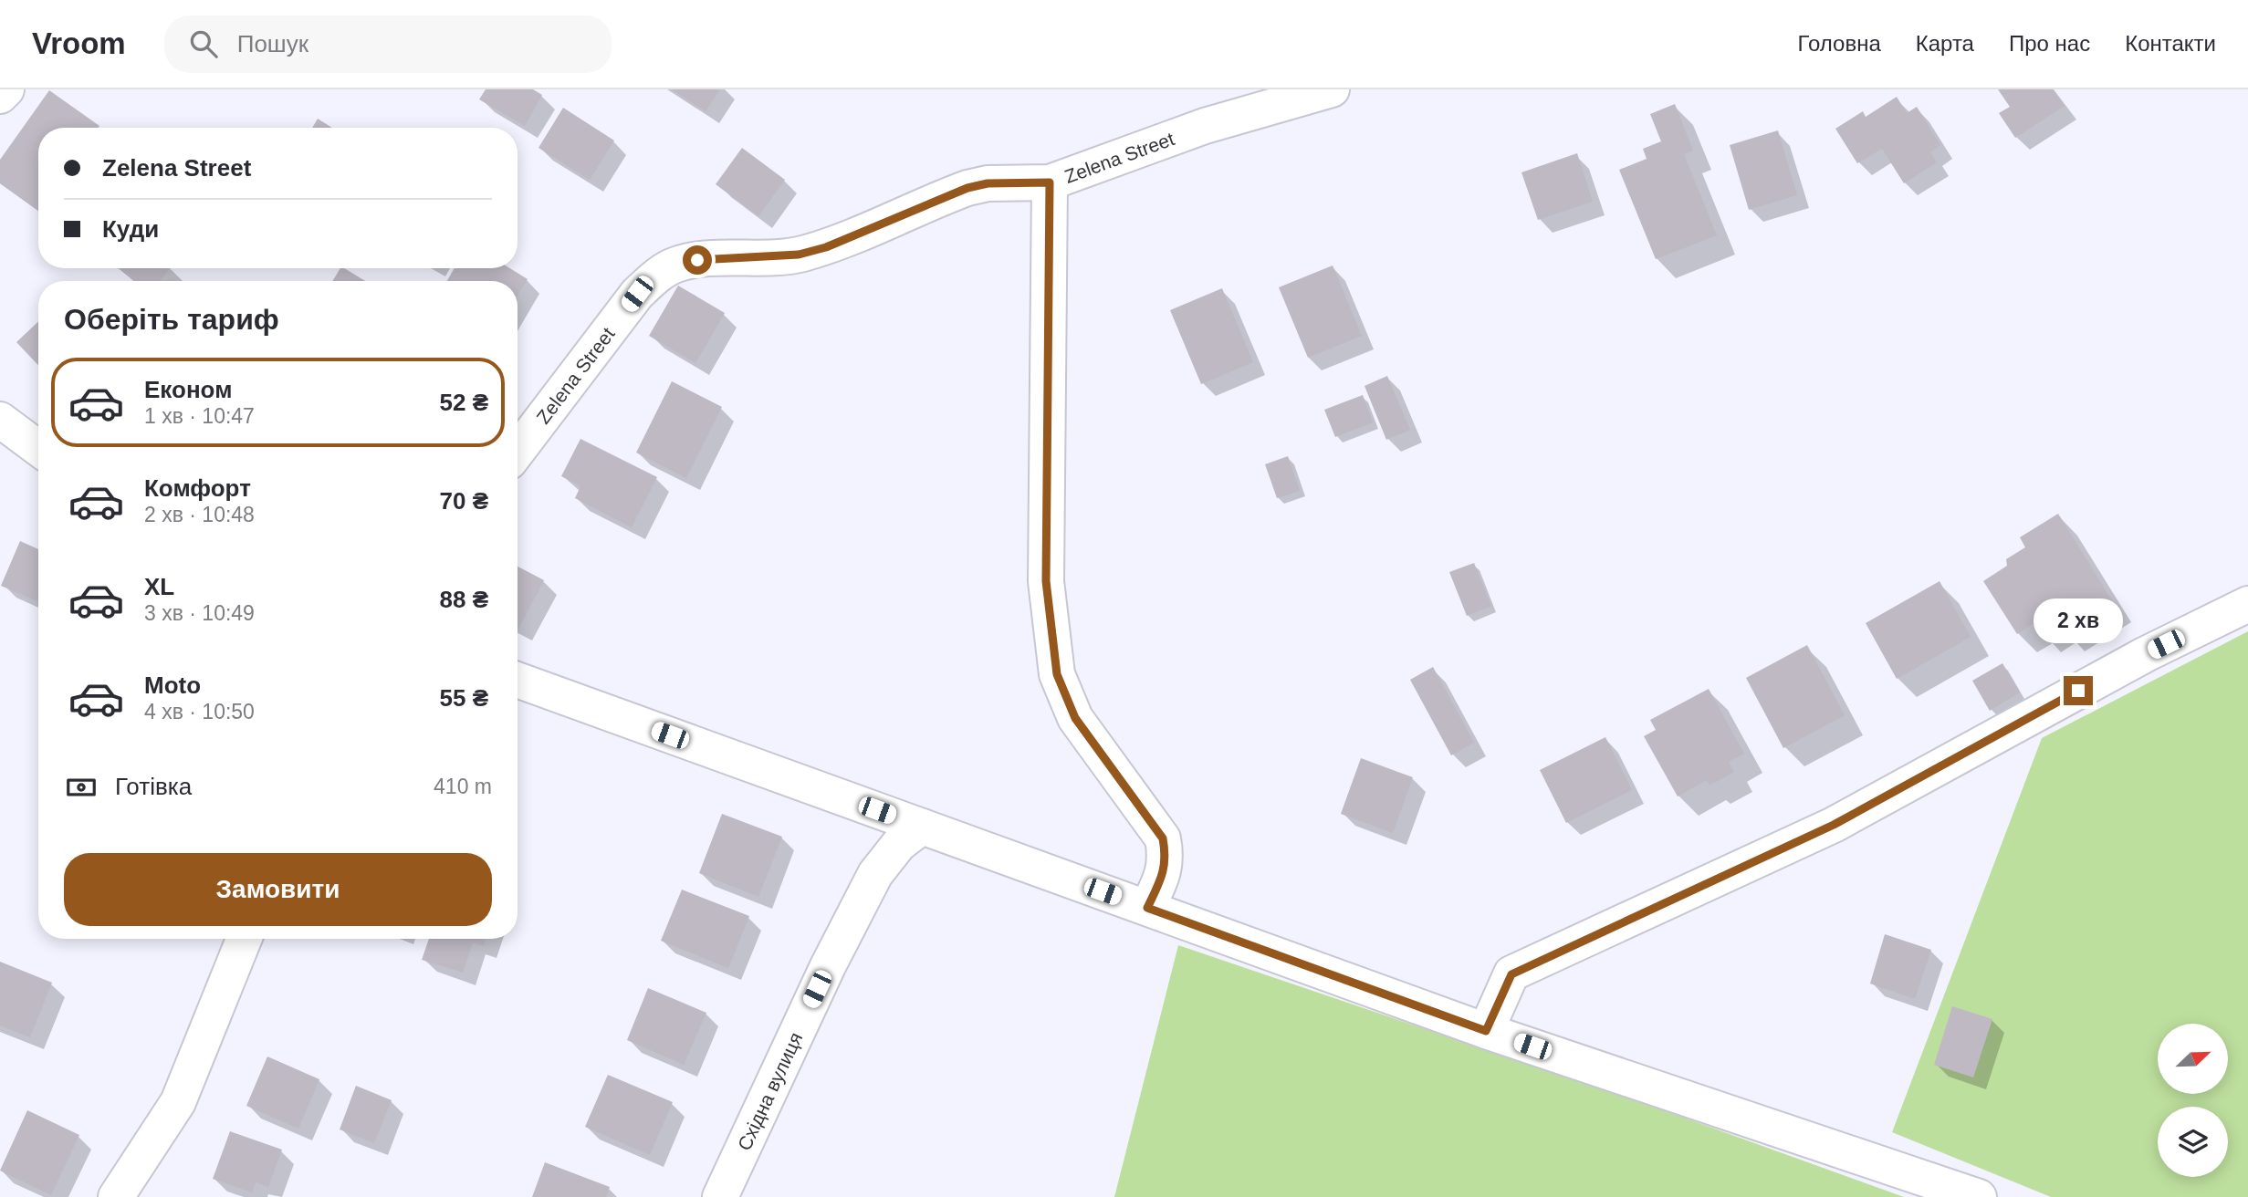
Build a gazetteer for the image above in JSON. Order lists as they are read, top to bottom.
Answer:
{
  "streets": {
    "street": ["Zelena Street", "Східна вулиця"]
  },
  "north": "top right",
  "page": {
    "header": "Vroom",
    "search": "Пошук",
    "nav": [
      "Головна",
      "Карта",
      "Про нас",
      "Контакти"
    ],
    "banner": ["Zelena Street", "Куди"],
    "heading": "Оберіть тариф",
    "list": [
      {
        "name": "Економ",
        "note": "1 хв · 10:47",
        "value": "52 ₴"
      },
      {
        "name": "Комфорт",
        "note": "2 хв · 10:48",
        "value": "70 ₴"
      },
      {
        "name": "XL",
        "note": "3 хв · 10:49",
        "value": "88 ₴"
      },
      {
        "name": "Moto",
        "note": "4 хв · 10:50",
        "value": "55 ₴"
      }
    ],
    "bubble": "2 хв",
    "pay": ["Готівка", "410 m"],
    "buttons": "Замовити"
  }
}
